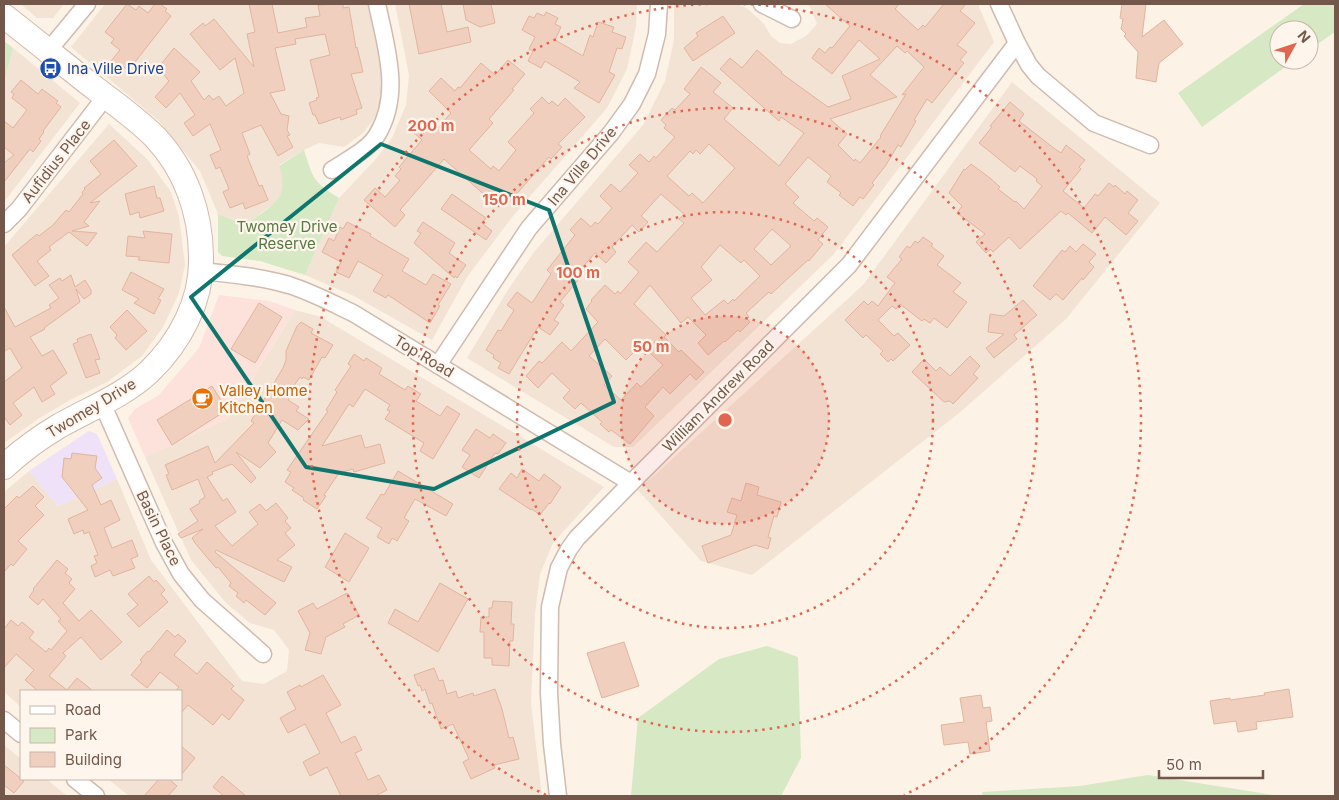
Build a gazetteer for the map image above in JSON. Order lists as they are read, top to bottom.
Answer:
{
  "streets": {
    "street": [
      "Aufidius Place",
      "Ina Ville Drive",
      "Top Road",
      "William Andrew Road",
      "Twomey Drive",
      "Basin Place"
    ]
  },
  "crossings": [
    ["Aufidius Place", "Twomey Drive"],
    ["Ina Ville Drive", "Top Road"],
    ["Top Road", "William Andrew Road"],
    ["Top Road", "Twomey Drive"],
    ["Twomey Drive", "Basin Place"]
  ],
  "parks": ["Twomey Drive Reserve"],
  "places": {
    "bus stop": ["Ina Ville Drive"],
    "cafe": ["Valley Home Kitchen"]
  },
  "legend": ["Road", "Park", "Building"],
  "scale_bar": "50 m",
  "north": "top right",
  "rings": [
    "200 m",
    "150 m",
    "100 m",
    "50 m"
  ]
}
